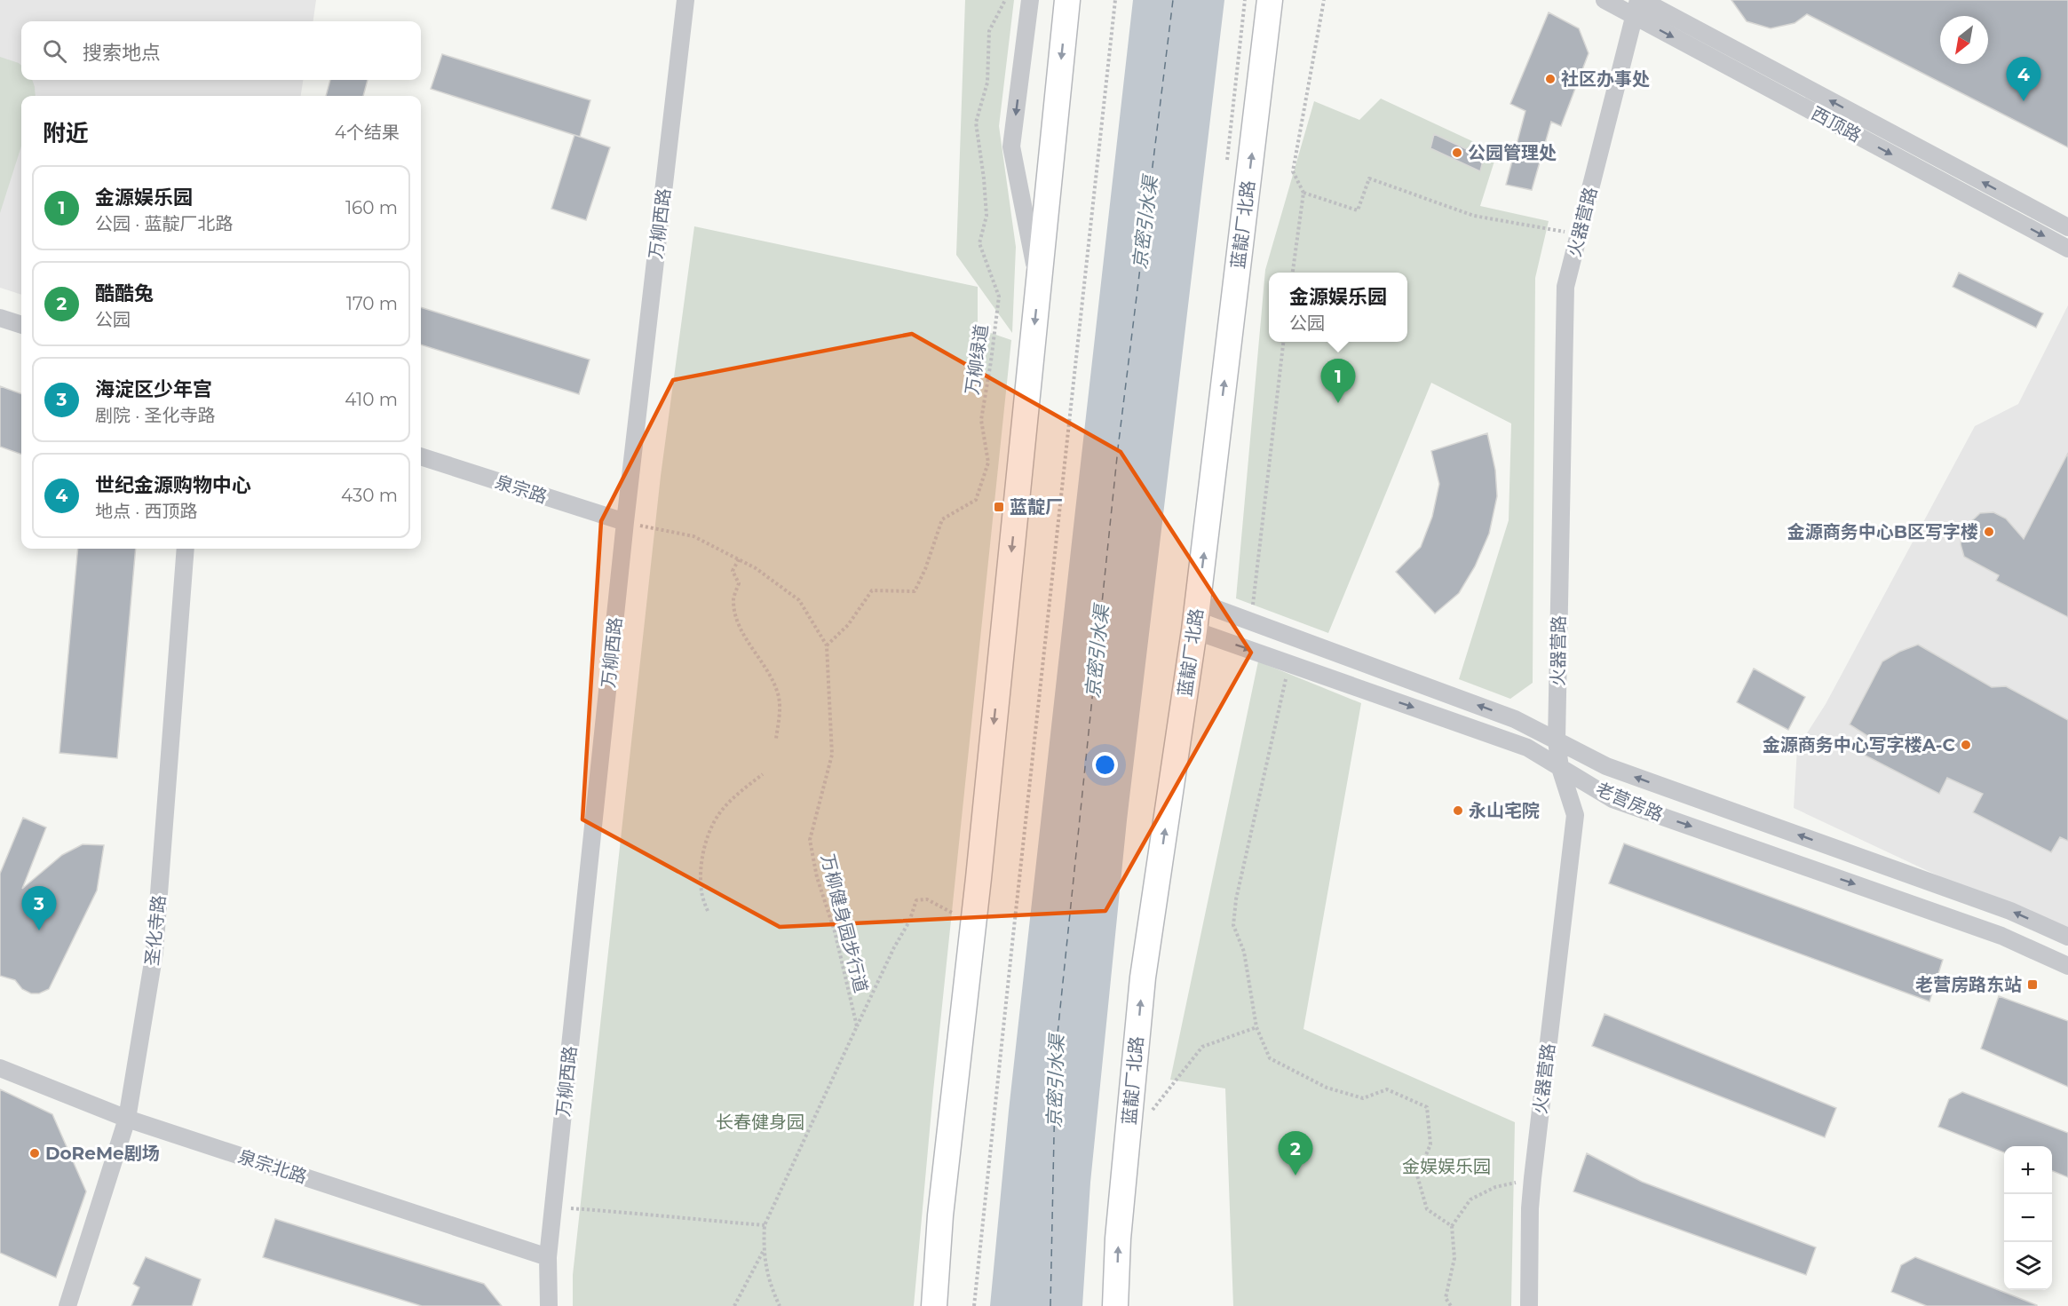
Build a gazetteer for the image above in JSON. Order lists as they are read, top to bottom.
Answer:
{
  "streets": {
    "highway": ["蓝靛厂北路"],
    "street": [
      "西顶路",
      "火器营路",
      "万柳西路",
      "泉宗路",
      "老营房路",
      "圣化寺路",
      "泉宗北路"
    ],
    "path": ["万柳绿道", "万柳健身园步行道"]
  },
  "crossings": [
    ["西顶路", "火器营路"],
    ["火器营路", "老营房路"],
    ["万柳西路", "泉宗路"],
    ["万柳西路", "万柳健身园步行道"],
    ["万柳西路", "泉宗北路"],
    ["蓝靛厂北路", "老营房路"],
    ["万柳绿道", "万柳健身园步行道"],
    ["泉宗路", "万柳健身园步行道"],
    ["圣化寺路", "泉宗北路"]
  ],
  "water": ["京密引水渠"],
  "parks": ["长春健身园", "金娱娱乐园"],
  "places": {
    "other": [
      "社区办事处",
      "公园管理处",
      "金源商务中心B区写字楼",
      "金源商务中心写字楼A-C",
      "永山宅院",
      "DoReMe剧场"
    ],
    "transit": ["蓝靛厂", "老营房路东站"]
  },
  "north": "bottom left",
  "page": {
    "search": "搜索地点",
    "pins": [
      "4",
      "1",
      "3",
      "2"
    ],
    "heading": ["附近", "4个结果"],
    "list": [
      {
        "mark": "1",
        "name": "金源娱乐园",
        "note": "公园 · 蓝靛厂北路",
        "value": "160 m"
      },
      {
        "mark": "2",
        "name": "酷酷兔",
        "note": "公园",
        "value": "170 m"
      },
      {
        "mark": "3",
        "name": "海淀区少年宫",
        "note": "剧院 · 圣化寺路",
        "value": "410 m"
      },
      {
        "mark": "4",
        "name": "世纪金源购物中心",
        "note": "地点 · 西顶路",
        "value": "430 m"
      }
    ],
    "popup": ["金源娱乐园", "公园"],
    "map_buttons": ["+", "−"]
  }
}
